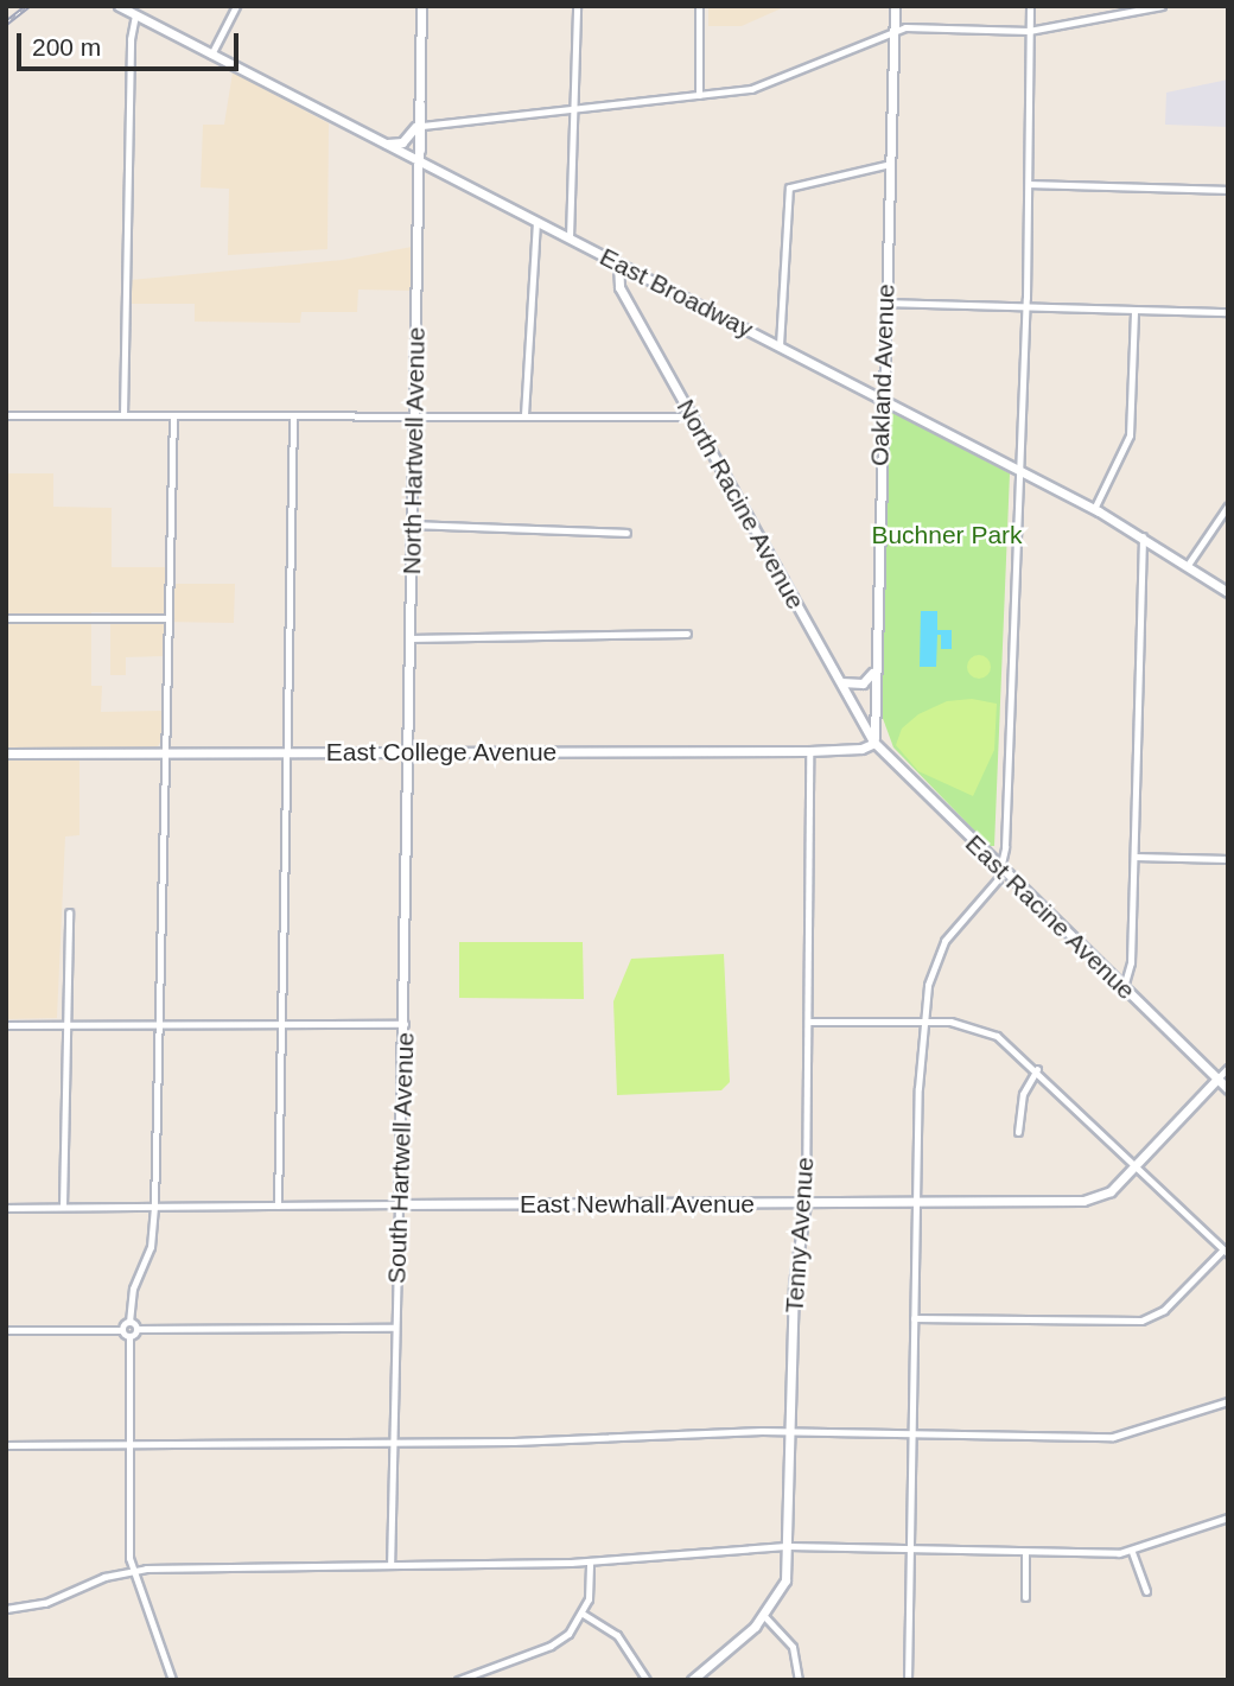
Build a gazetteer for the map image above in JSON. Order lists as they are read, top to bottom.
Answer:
{
  "streets": {
    "street": [
      "East Broadway",
      "Oakland Avenue",
      "North Hartwell Avenue",
      "North Racine Avenue",
      "East College Avenue",
      "East Racine Avenue",
      "South Hartwell Avenue",
      "East Newhall Avenue",
      "Tenny Avenue"
    ]
  },
  "crossings": [
    ["East Broadway", "Oakland Avenue"],
    ["East Broadway", "North Hartwell Avenue"],
    ["East Broadway", "North Racine Avenue"],
    ["Oakland Avenue", "North Racine Avenue"],
    ["Oakland Avenue", "East College Avenue"],
    ["Oakland Avenue", "East Racine Avenue"],
    ["North Hartwell Avenue", "East College Avenue"],
    ["North Hartwell Avenue", "South Hartwell Avenue"],
    ["North Racine Avenue", "East College Avenue"],
    ["North Racine Avenue", "East Racine Avenue"],
    ["East College Avenue", "East Racine Avenue"],
    ["East College Avenue", "South Hartwell Avenue"],
    ["East College Avenue", "Tenny Avenue"],
    ["East Racine Avenue", "East Newhall Avenue"],
    ["South Hartwell Avenue", "East Newhall Avenue"],
    ["East Newhall Avenue", "Tenny Avenue"]
  ],
  "parks": ["Buchner Park"],
  "scale_bar": "200 m"
}
